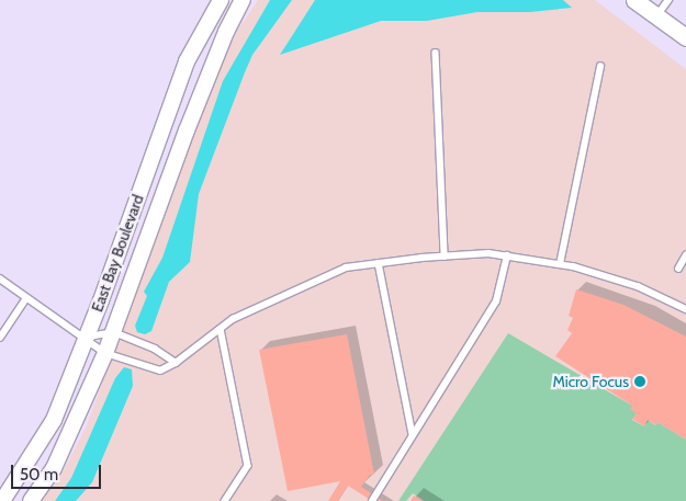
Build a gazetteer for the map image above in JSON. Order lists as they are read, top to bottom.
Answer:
{
  "streets": {
    "street": ["East Bay Boulevard"]
  },
  "places": ["Micro Focus"],
  "scale_bar": "50 m"
}
